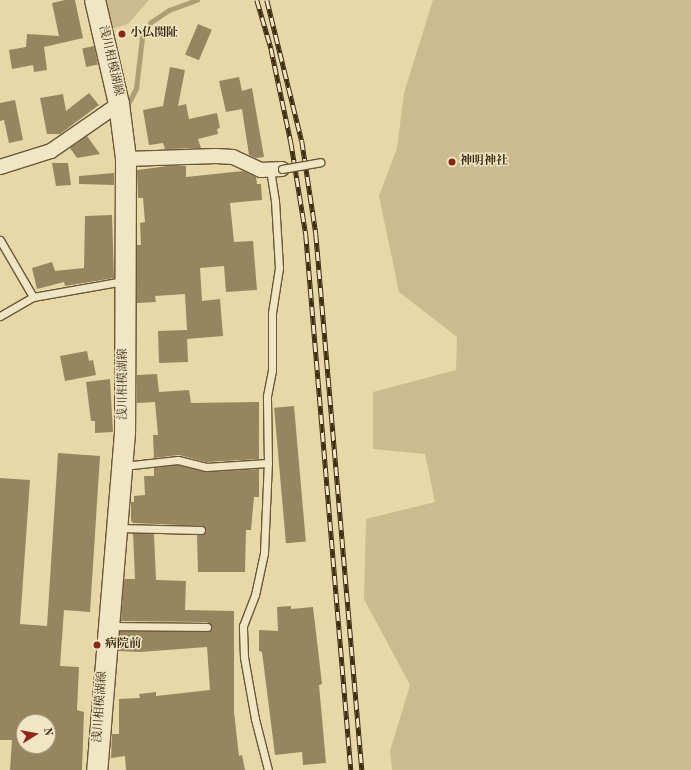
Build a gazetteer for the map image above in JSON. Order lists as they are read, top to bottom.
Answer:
{
  "streets": {
    "main road": ["浅川相模湖線"]
  },
  "places": ["小仏関阯", "神明神社", "病院前"],
  "north": "right"
}
